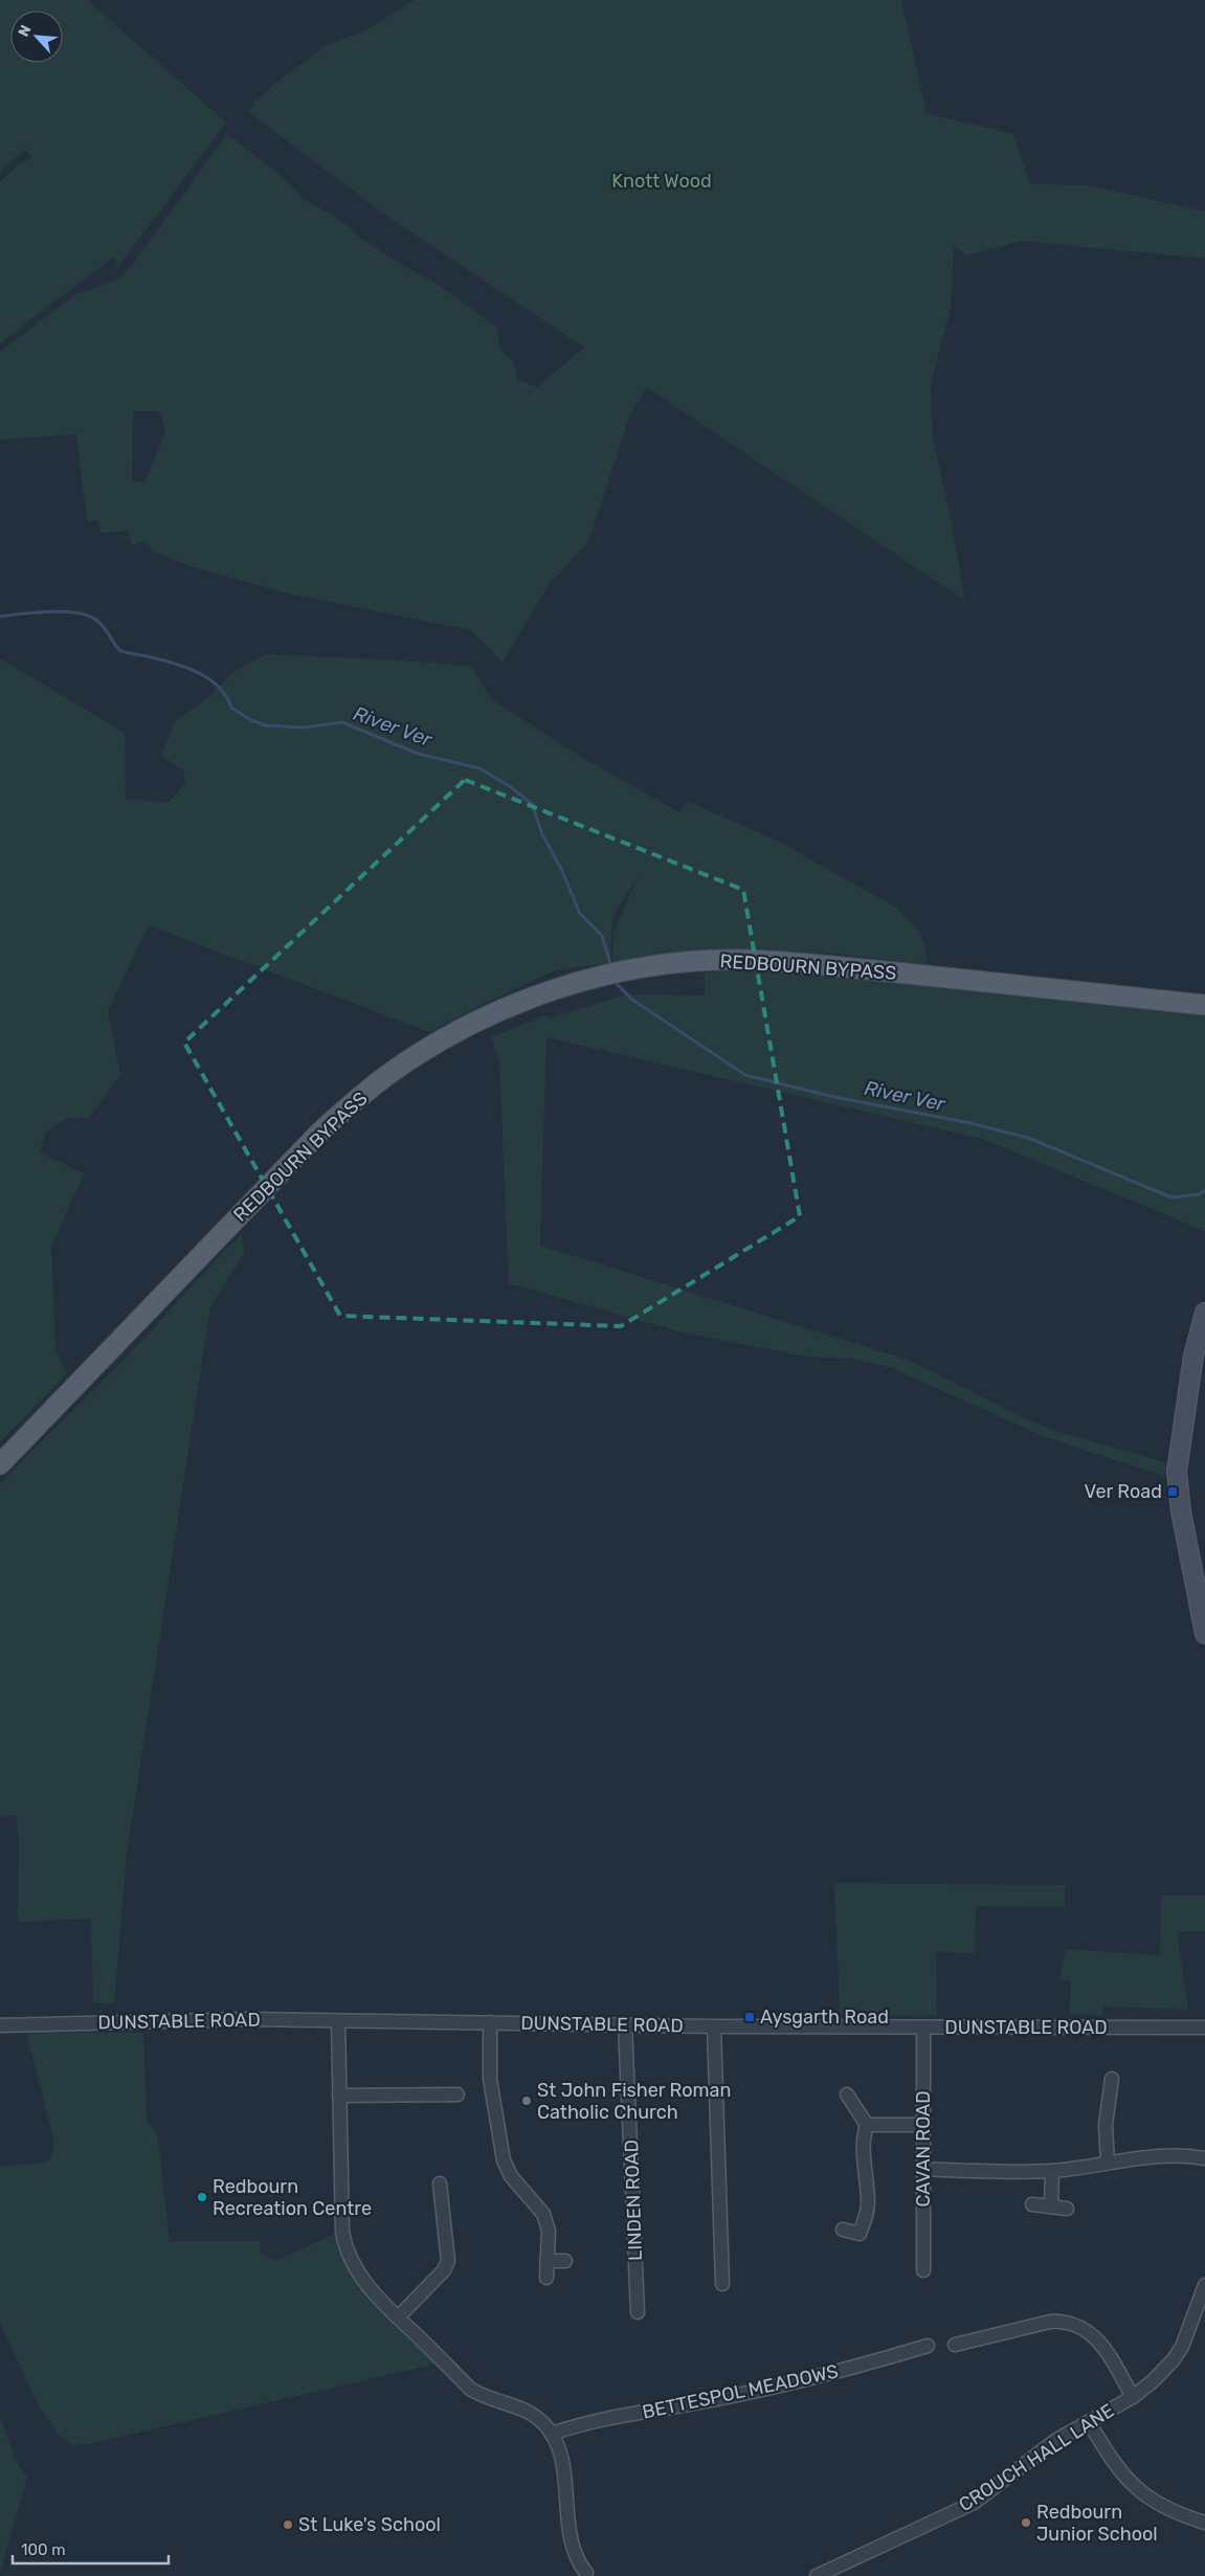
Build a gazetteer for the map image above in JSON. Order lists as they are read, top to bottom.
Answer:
{
  "streets": {
    "main road": ["REDBOURN BYPASS"],
    "street": [
      "DUNSTABLE ROAD",
      "CAVAN ROAD",
      "LINDEN ROAD",
      "BETTESPOL MEADOWS",
      "CROUCH HALL LANE"
    ]
  },
  "crossings": [
    ["DUNSTABLE ROAD", "CAVAN ROAD"],
    ["DUNSTABLE ROAD", "LINDEN ROAD"]
  ],
  "water": ["River Ver"],
  "parks": ["Knott Wood"],
  "places": {
    "transit": ["Ver Road", "Aysgarth Road"],
    "other": [
      "St John Fisher Roman Catholic Church",
      "Redbourn Recreation Centre",
      "Redbourn Junior School",
      "St Luke's School"
    ]
  },
  "scale_bar": "100 m",
  "north": "top left"
}
